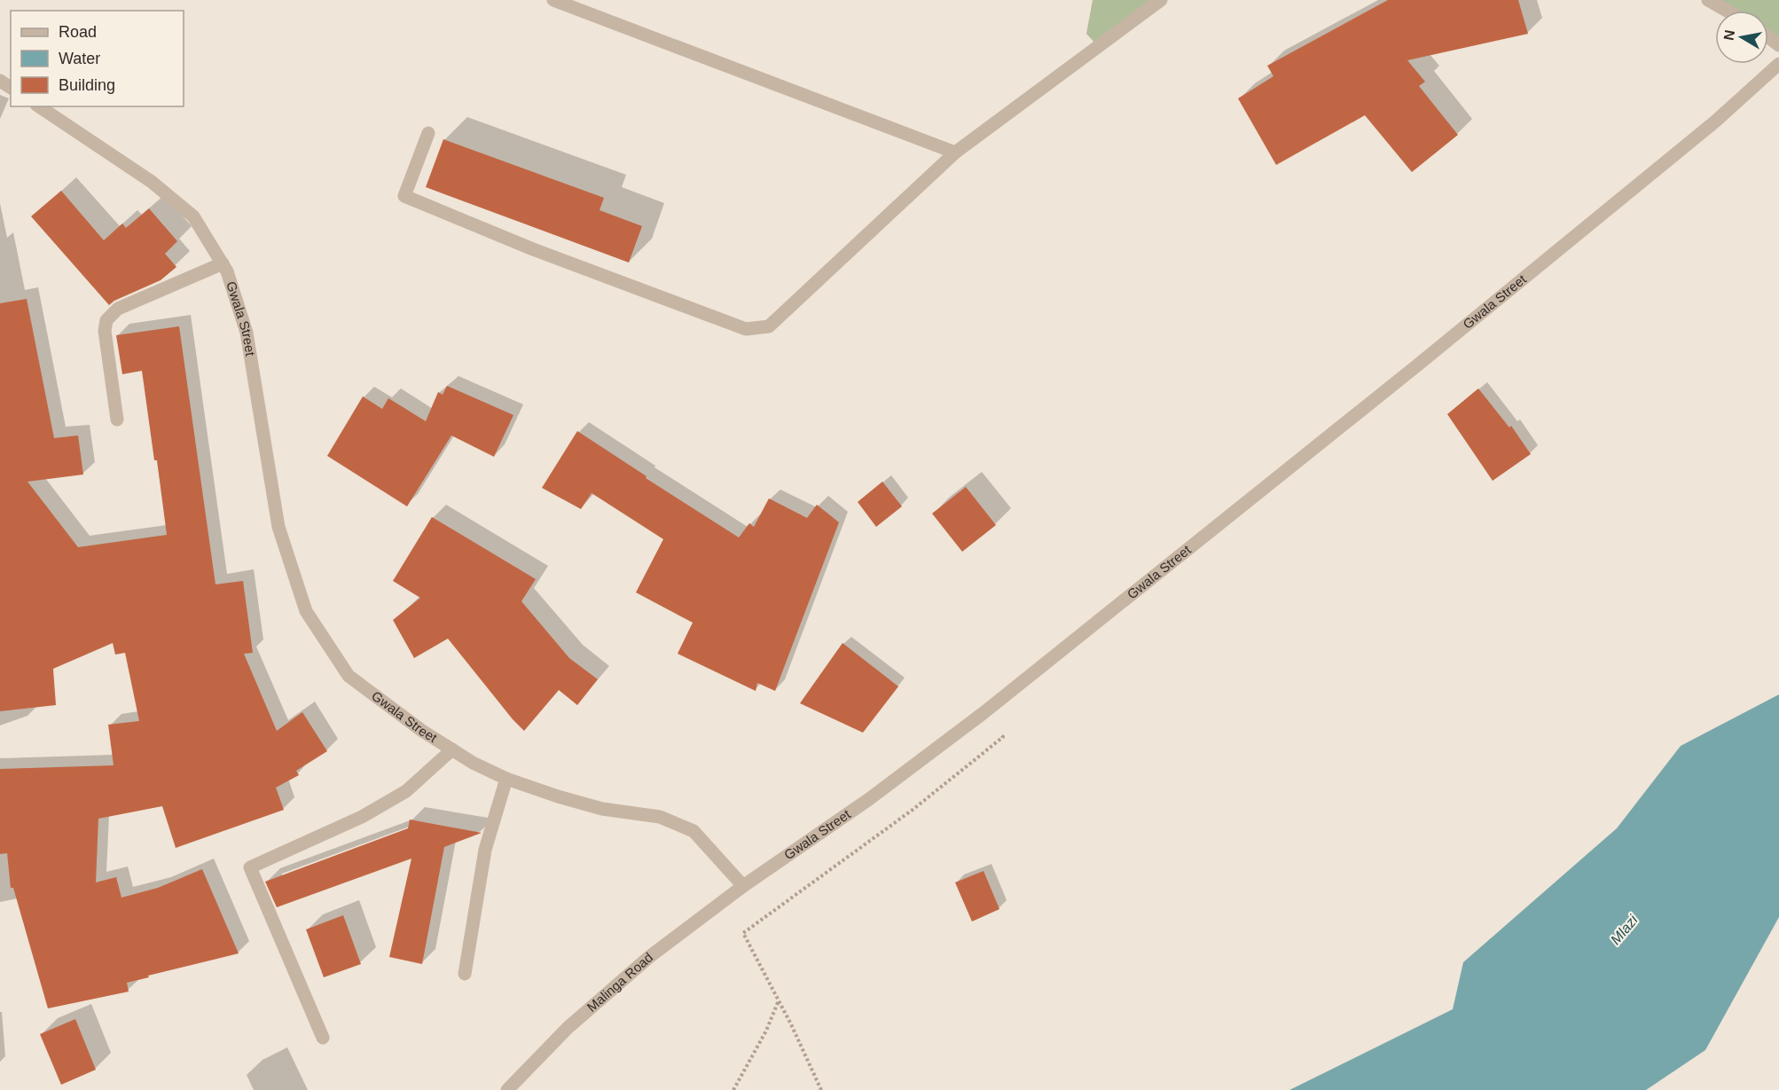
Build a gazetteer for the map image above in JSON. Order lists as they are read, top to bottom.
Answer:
{
  "streets": {
    "street": ["Gwala Street", "Malinga Road"]
  },
  "crossings": [
    ["Gwala Street", "Malinga Road"]
  ],
  "water": ["Mlazi"],
  "legend": ["Road", "Water", "Building"],
  "north": "left"
}
